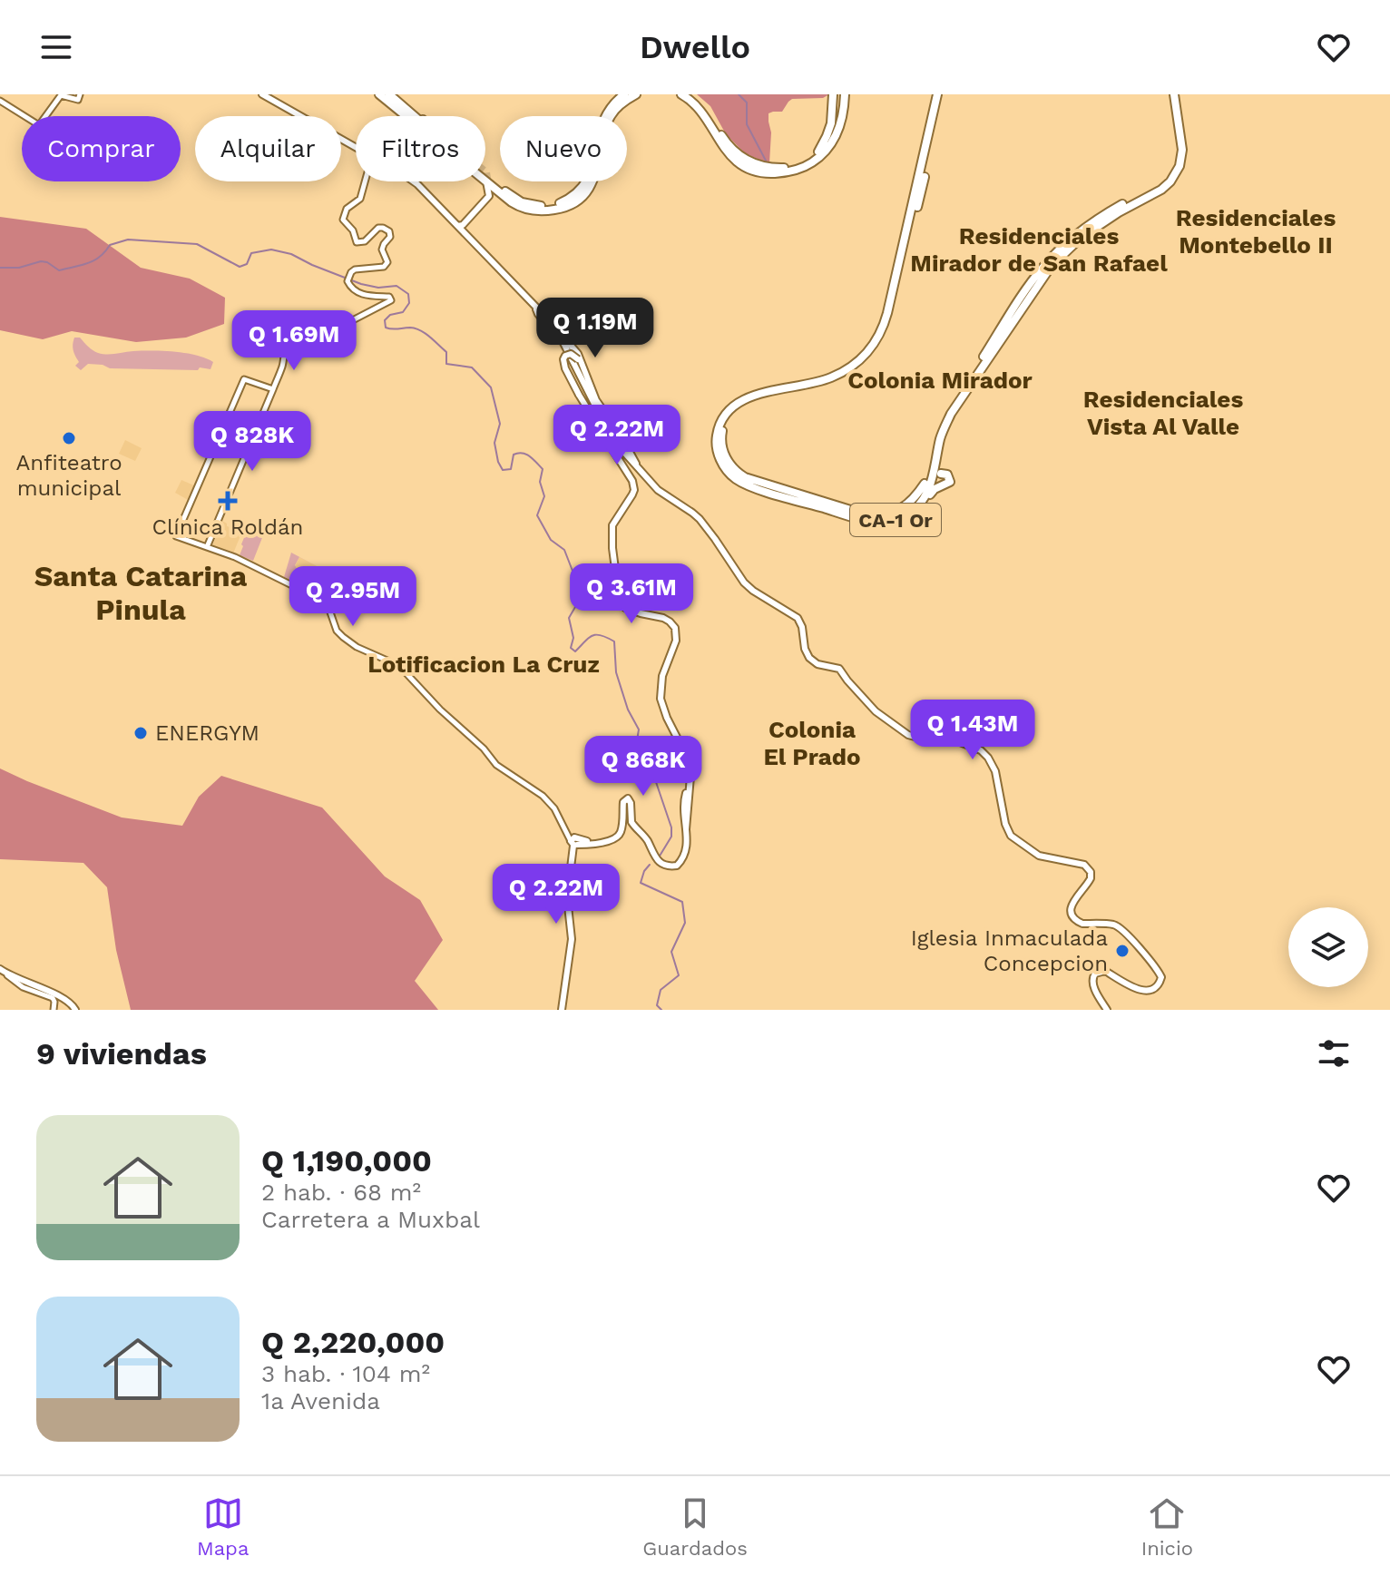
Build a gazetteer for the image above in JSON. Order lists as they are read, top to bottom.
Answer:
{
  "streets": {
    "highway": ["CA-1 Or"]
  },
  "districts": [
    "Residenciales Montebello II",
    "Residenciales Mirador de San Rafael",
    "Colonia Mirador",
    "Residenciales Vista Al Valle",
    "Santa Catarina Pinula",
    "Lotificacion La Cruz",
    "Colonia El Prado"
  ],
  "places": {
    "other": ["Anfiteatro municipal", "ENERGYM", "Iglesia Inmaculada Concepcion"],
    "health": ["Clínica Roldán"]
  },
  "page": {
    "header": "Dwello",
    "chip": [
      "Comprar",
      "Alquilar",
      "Filtros",
      "Nuevo"
    ],
    "price": [
      "Q 1.19M",
      "Q 1.69M",
      "Q 2.22M",
      "Q 828K",
      "Q 3.61M",
      "Q 2.95M",
      "Q 1.43M",
      "Q 868K",
      "Q 2.22M"
    ],
    "heading": "9 viviendas",
    "list": [
      {
        "name": "Q 1,190,000",
        "note": "2 hab. · 68 m² · Carretera a Muxbal"
      },
      {
        "name": "Q 2,220,000",
        "note": "3 hab. · 104 m² · 1a Avenida"
      }
    ],
    "tabs": ["Mapa", "Guardados", "Inicio"]
  }
}
